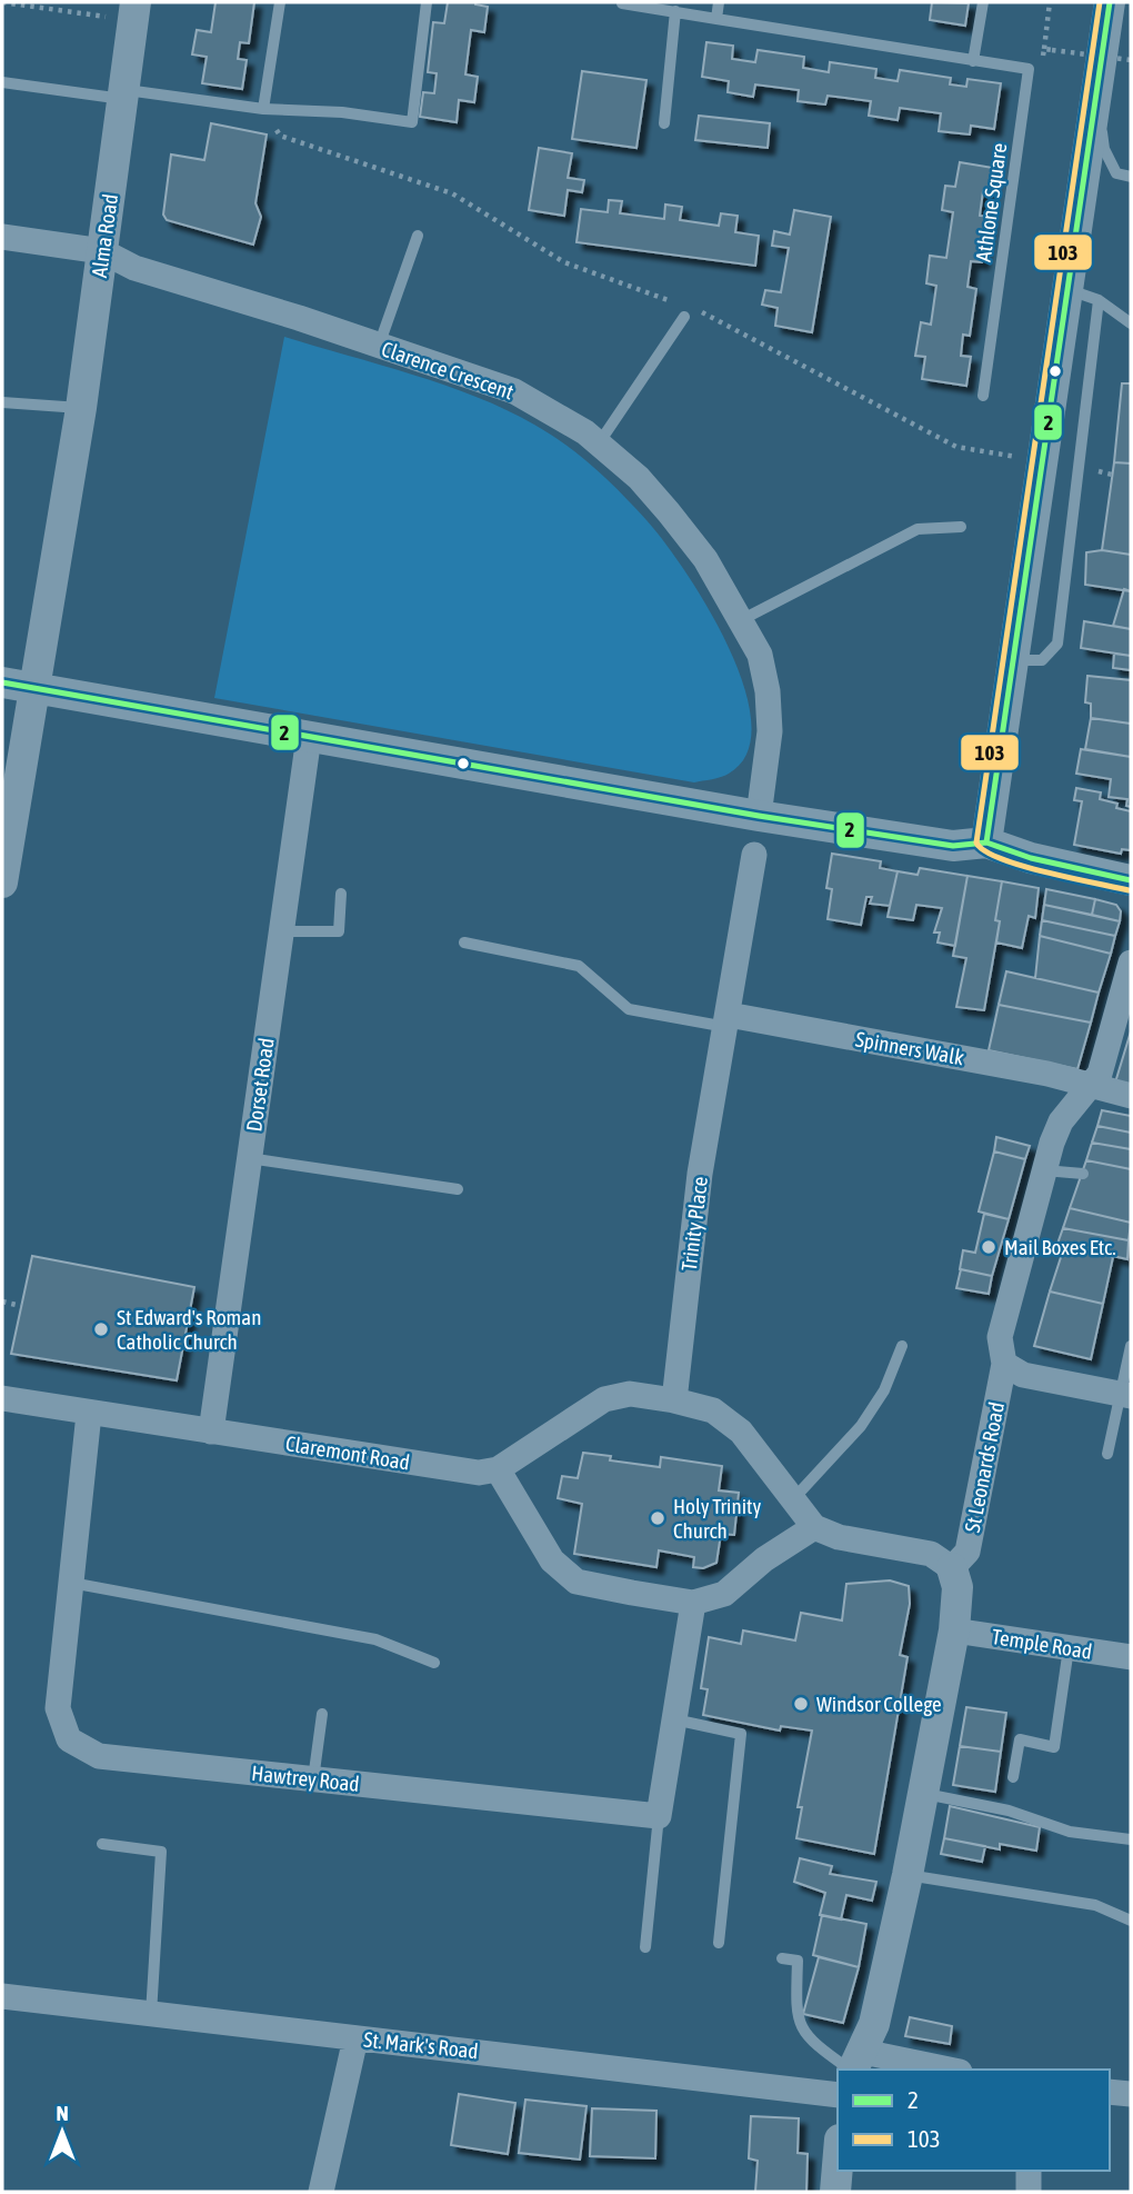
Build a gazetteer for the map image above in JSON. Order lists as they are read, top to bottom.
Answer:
{
  "streets": {
    "street": [
      "Alma Road",
      "Clarence Crescent",
      "Spinners Walk",
      "Dorset Road",
      "Trinity Place",
      "Claremont Road",
      "St Leonards Road",
      "Temple Road",
      "Hawtrey Road",
      "St. Mark's Road"
    ],
    "lane": ["Athlone Square"]
  },
  "crossings": [
    ["Alma Road", "Clarence Crescent"],
    ["Spinners Walk", "Trinity Place"],
    ["Spinners Walk", "St Leonards Road"],
    ["Dorset Road", "Claremont Road"],
    ["Claremont Road", "Hawtrey Road"]
  ],
  "places": [
    "Mail Boxes Etc.",
    "St Edward's Roman Catholic Church",
    "Holy Trinity Church",
    "Windsor College"
  ],
  "lines": ["transit line 2", "transit line 103"],
  "legend": ["2", "103"],
  "north": "top"
}
